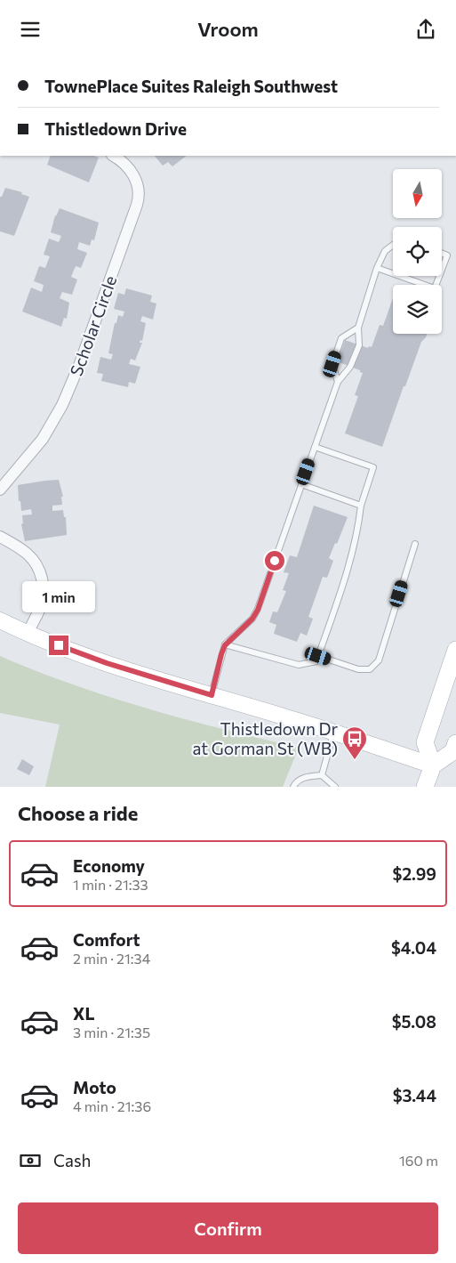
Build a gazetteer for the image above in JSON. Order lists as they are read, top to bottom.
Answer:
{
  "streets": {
    "street": ["Scholar Circle"]
  },
  "places": {
    "bus stop": ["Thistledown Dr at Gorman St (WB)"]
  },
  "north": "bottom",
  "page": {
    "header": "Vroom",
    "banner": ["TownePlace Suites Raleigh Southwest", "Thistledown Drive"],
    "bubble": "1 min",
    "heading": "Choose a ride",
    "list": [
      {
        "name": "Economy",
        "note": "1 min · 21:33",
        "value": "$2.99"
      },
      {
        "name": "Comfort",
        "note": "2 min · 21:34",
        "value": "$4.04"
      },
      {
        "name": "XL",
        "note": "3 min · 21:35",
        "value": "$5.08"
      },
      {
        "name": "Moto",
        "note": "4 min · 21:36",
        "value": "$3.44"
      }
    ],
    "pay": ["Cash", "160 m"],
    "buttons": "Confirm"
  }
}
